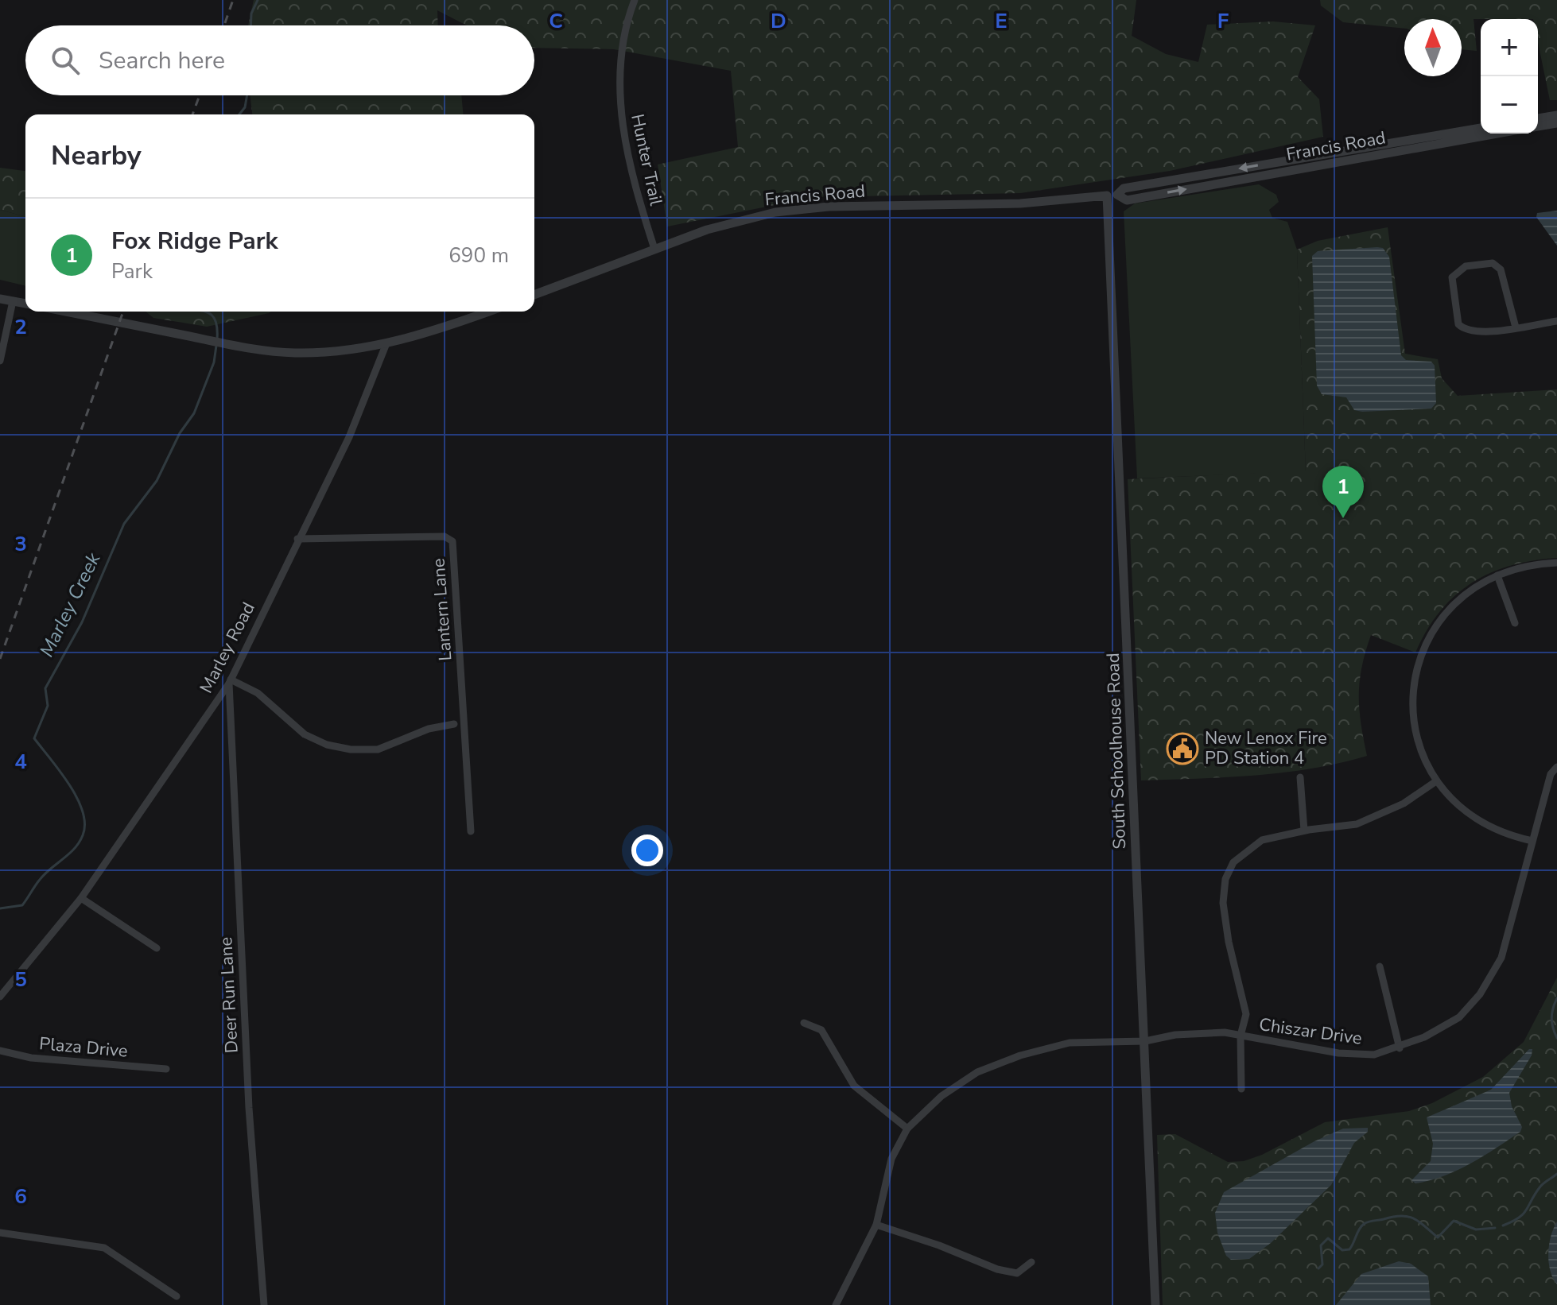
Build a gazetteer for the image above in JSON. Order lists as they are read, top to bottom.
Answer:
{
  "streets": {
    "street": [
      "Francis Road",
      "Hunter Trail",
      "Lantern Lane",
      "Marley Road",
      "South Schoolhouse Road",
      "Deer Run Lane",
      "Chiszar Drive",
      "Plaza Drive"
    ]
  },
  "crossings": [
    ["Francis Road", "Hunter Trail"],
    ["Francis Road", "South Schoolhouse Road"],
    ["Lantern Lane", "Marley Road"],
    ["Marley Road", "Deer Run Lane"],
    ["South Schoolhouse Road", "Chiszar Drive"]
  ],
  "water": ["Marley Creek"],
  "places": {
    "public building": ["New Lenox Fire PD Station 4"]
  },
  "north": "top",
  "page": {
    "map_buttons": ["+", "−"],
    "search": "Search here",
    "heading": "Nearby",
    "list": [
      {
        "mark": "1",
        "name": "Fox Ridge Park",
        "note": "Park",
        "value": "690 m"
      }
    ],
    "pins": "1"
  },
  "grid": {
    "columns": [
      "C",
      "D",
      "E",
      "F"
    ],
    "rows": [
      "2",
      "3",
      "4",
      "5",
      "6"
    ]
  }
}
